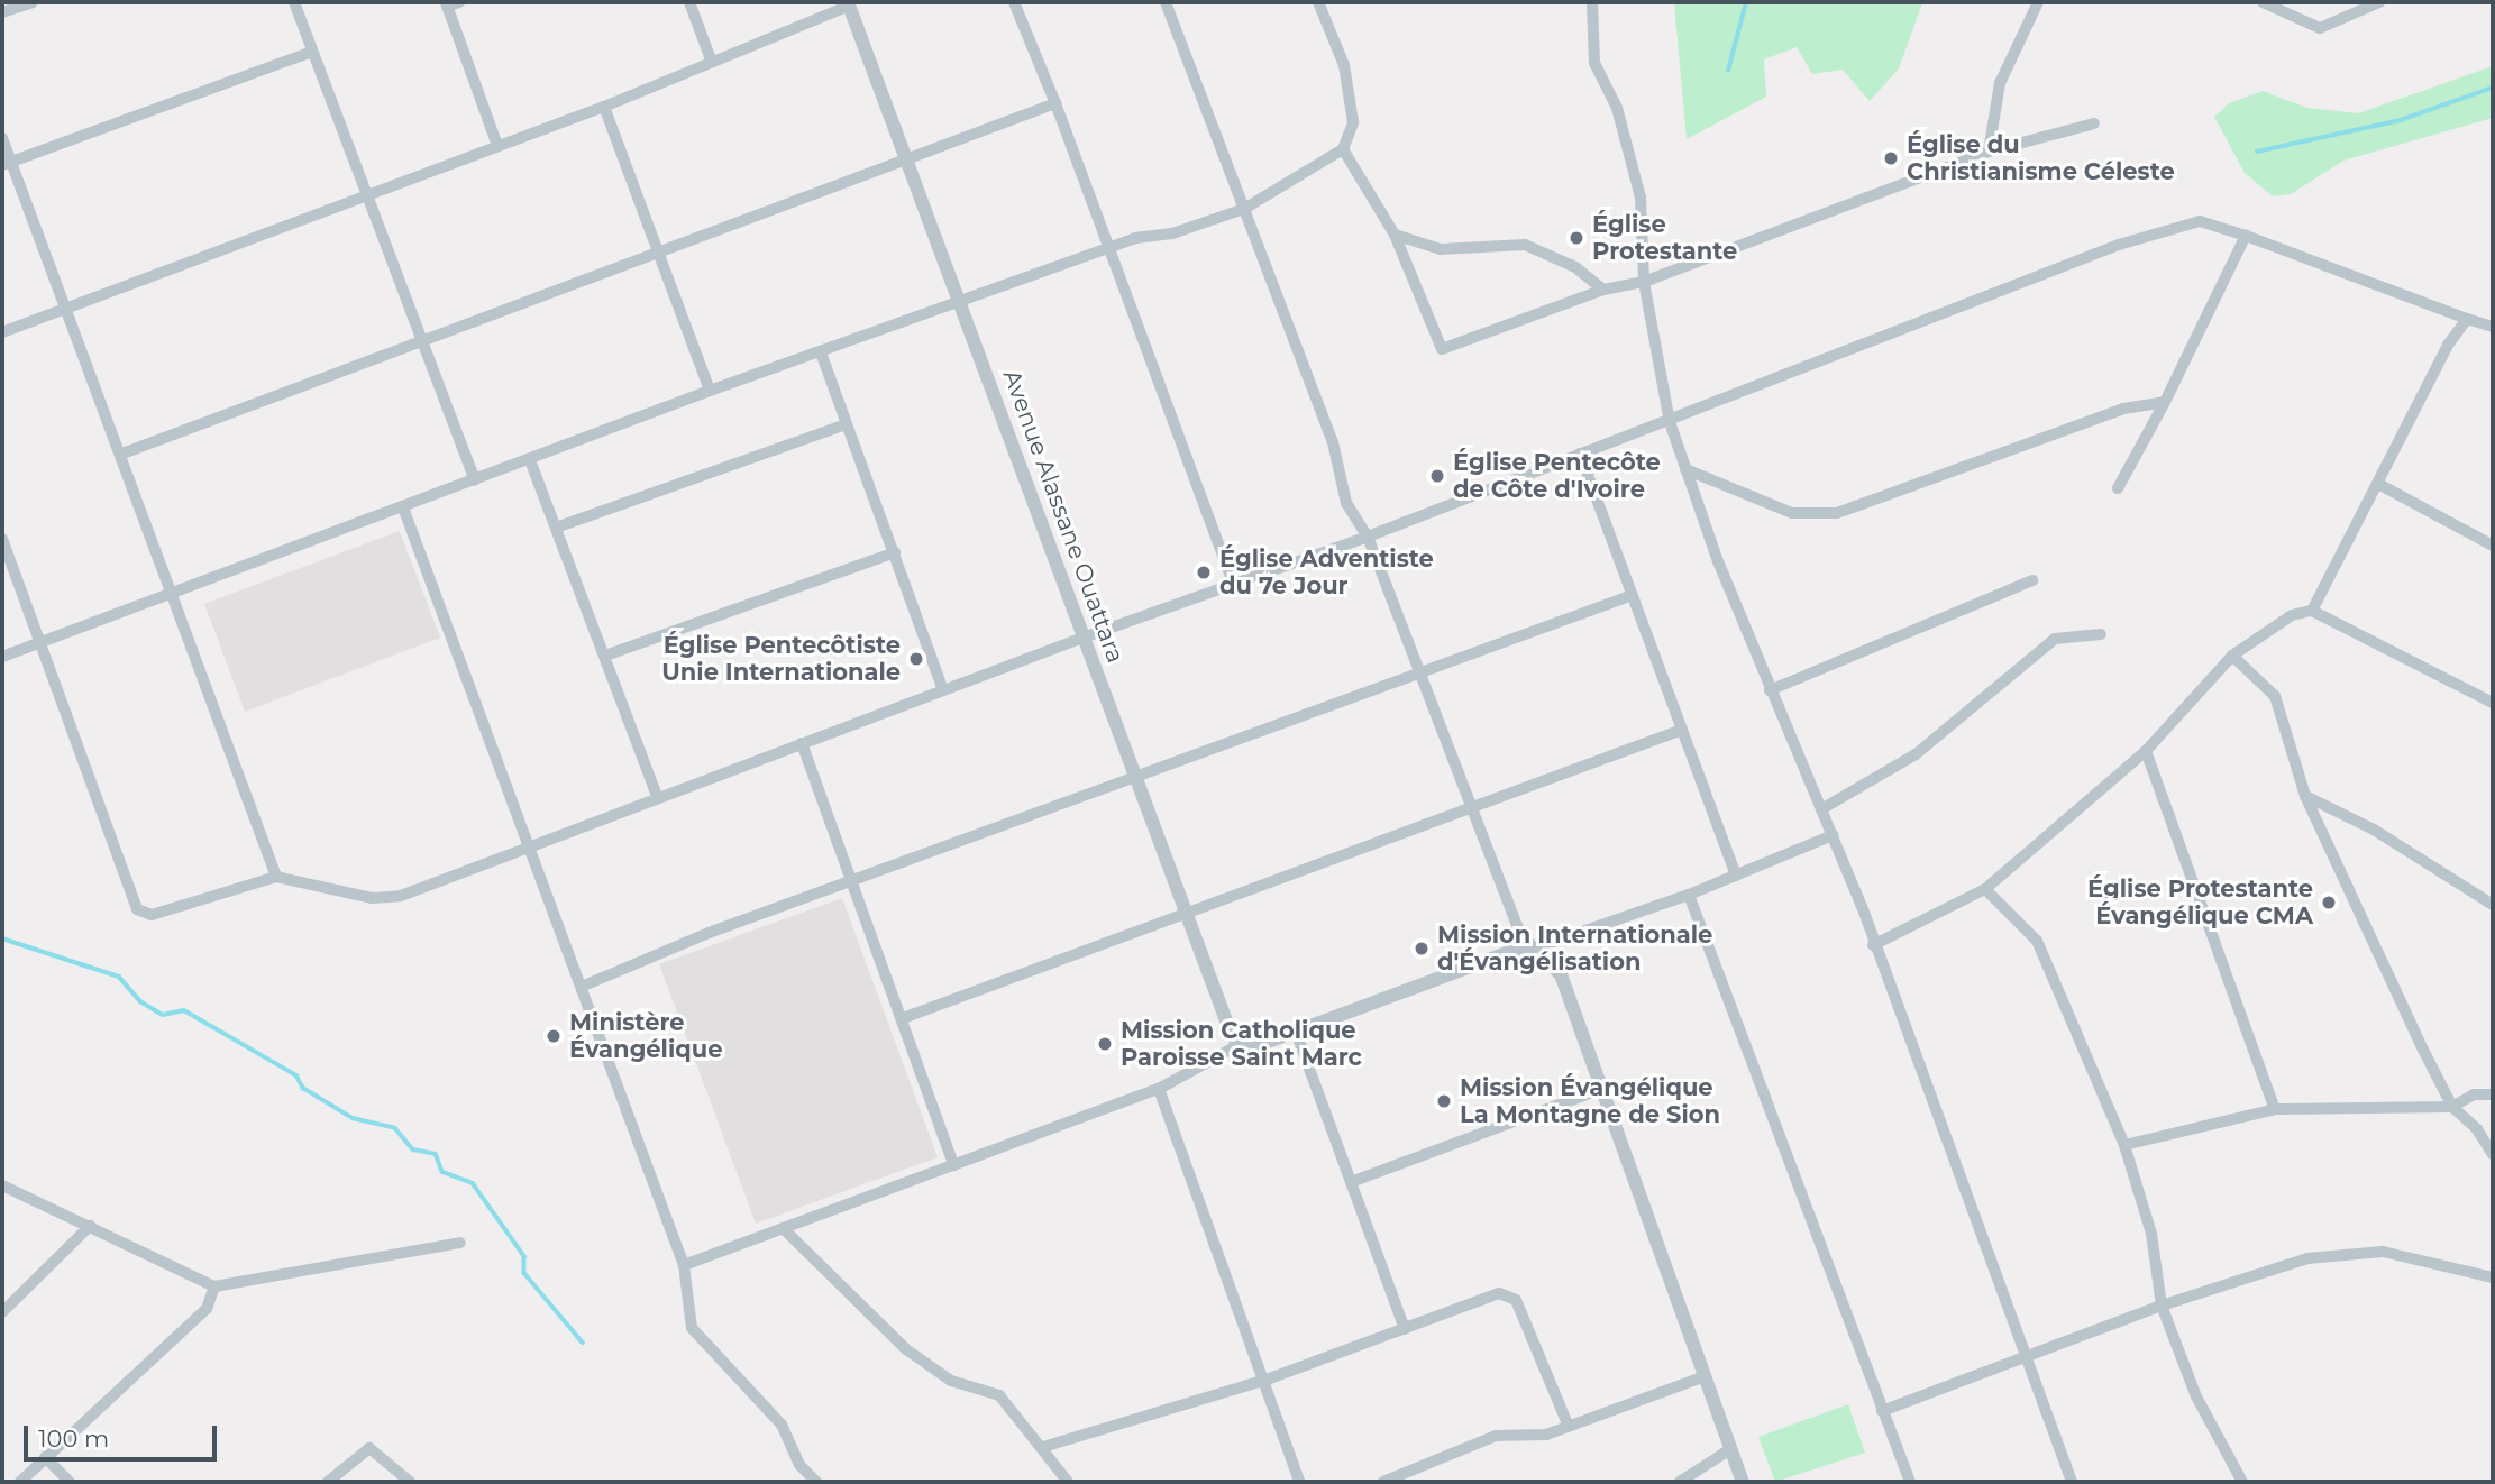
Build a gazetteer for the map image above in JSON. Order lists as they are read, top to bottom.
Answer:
{
  "streets": {
    "street": ["Avenue Alassane Ouattara"]
  },
  "places": [
    "Église du Christianisme Céleste",
    "Église Protestante",
    "Église Pentecôte de Côte d'Ivoire",
    "Église Adventiste du 7e Jour",
    "Église Pentecôtiste Unie Internationale",
    "Église Protestante Évangélique CMA",
    "Mission Internationale d'Évangélisation",
    "Ministère Évangélique",
    "Mission Catholique Paroisse Saint Marc",
    "Mission Évangélique La Montagne de Sion"
  ],
  "scale_bar": "100 m"
}
